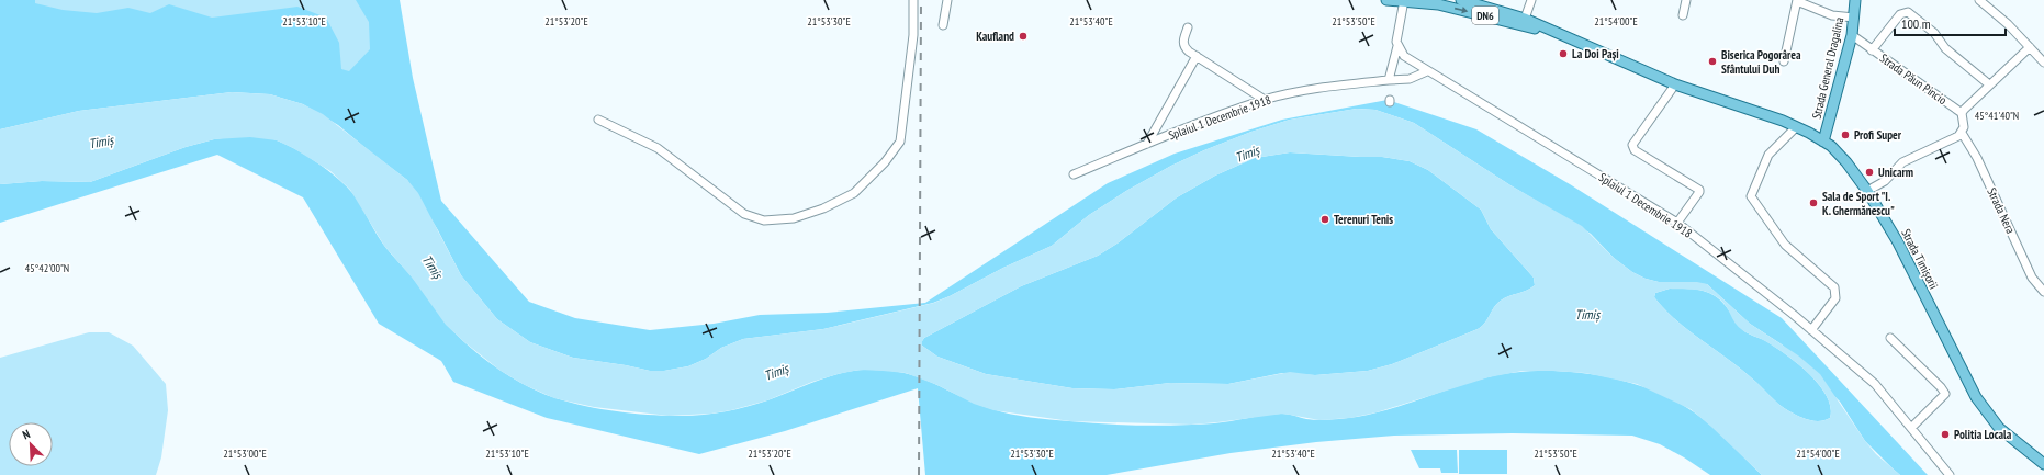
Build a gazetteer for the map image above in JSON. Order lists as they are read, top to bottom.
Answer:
{
  "streets": {
    "main road": ["DN6", "Strada General Dragalina", "Strada Timișorii"],
    "street": ["Strada Păun Pincio", "Splaiul 1 Decembrie 1918", "Strada Nera"]
  },
  "crossings": [
    ["Strada General Dragalina", "Strada Păun Pincio"],
    ["Strada General Dragalina", "Strada Timișorii"]
  ],
  "water": ["Timiș"],
  "places": [
    "Kaufland",
    "La Doi Pași",
    "Biserica Pogorârea Sfântului Duh",
    "Profi Super",
    "Unicarm",
    "Sala de Sport \"I. K. Ghermănescu\"",
    "Terenuri Tenis",
    "Politia Locala"
  ],
  "scale_bar": "100 m",
  "north": "top left",
  "coordinates": [
    "21°53'10\"E",
    "21°53'20\"E",
    "21°53'30\"E",
    "21°53'40\"E",
    "21°53'50\"E",
    "21°54'00\"E",
    "45°41'40\"N",
    "45°42'00\"N",
    "21°53'00\"E"
  ]
}
